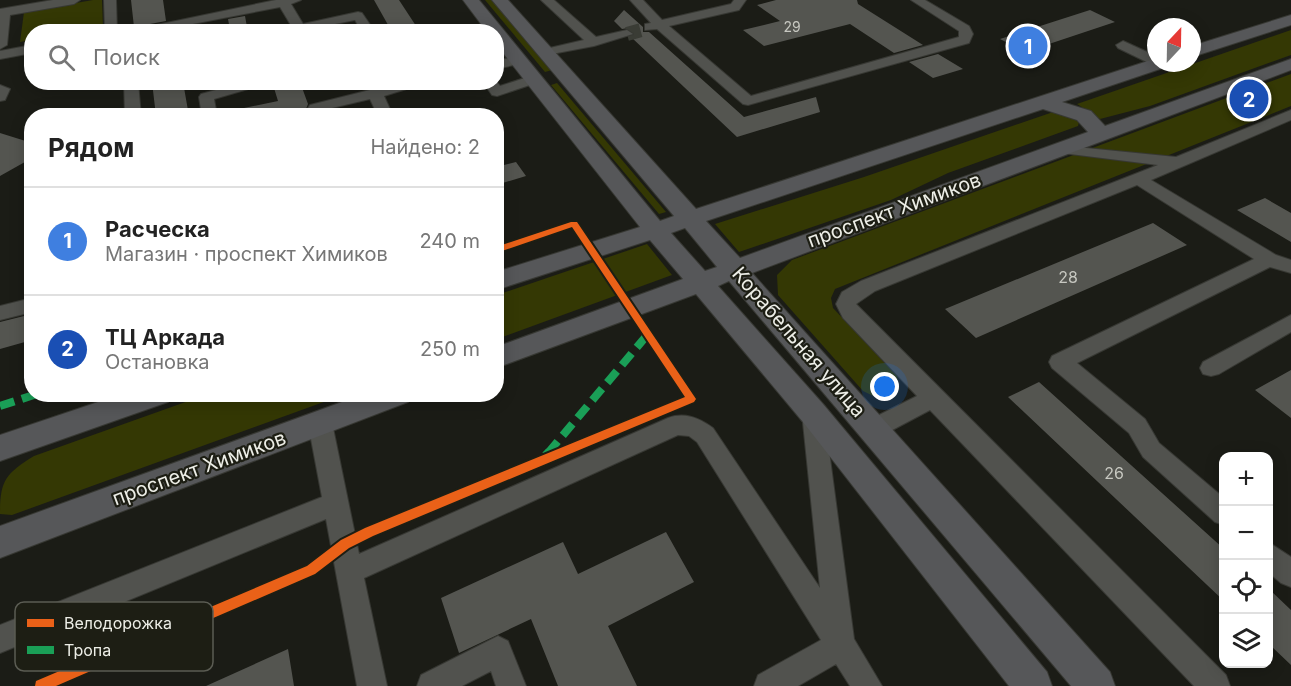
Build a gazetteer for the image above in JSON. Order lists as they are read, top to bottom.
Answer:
{
  "streets": {
    "main road": ["проспект Химиков", "Корабельная улица"]
  },
  "crossings": [
    ["проспект Химиков", "Корабельная улица"]
  ],
  "house_numbers": ["29", "28", "26"],
  "legend": ["Велодорожка", "Тропа"],
  "north": "top",
  "page": {
    "pins": ["1", "2"],
    "search": "Поиск",
    "heading": ["Рядом", "Найдено: 2"],
    "list": [
      {
        "mark": "1",
        "name": "Расческа",
        "note": "Магазин · проспект Химиков",
        "value": "240 m"
      },
      {
        "mark": "2",
        "name": "ТЦ Аркада",
        "note": "Остановка",
        "value": "250 m"
      }
    ],
    "map_buttons": ["+", "−"]
  }
}
